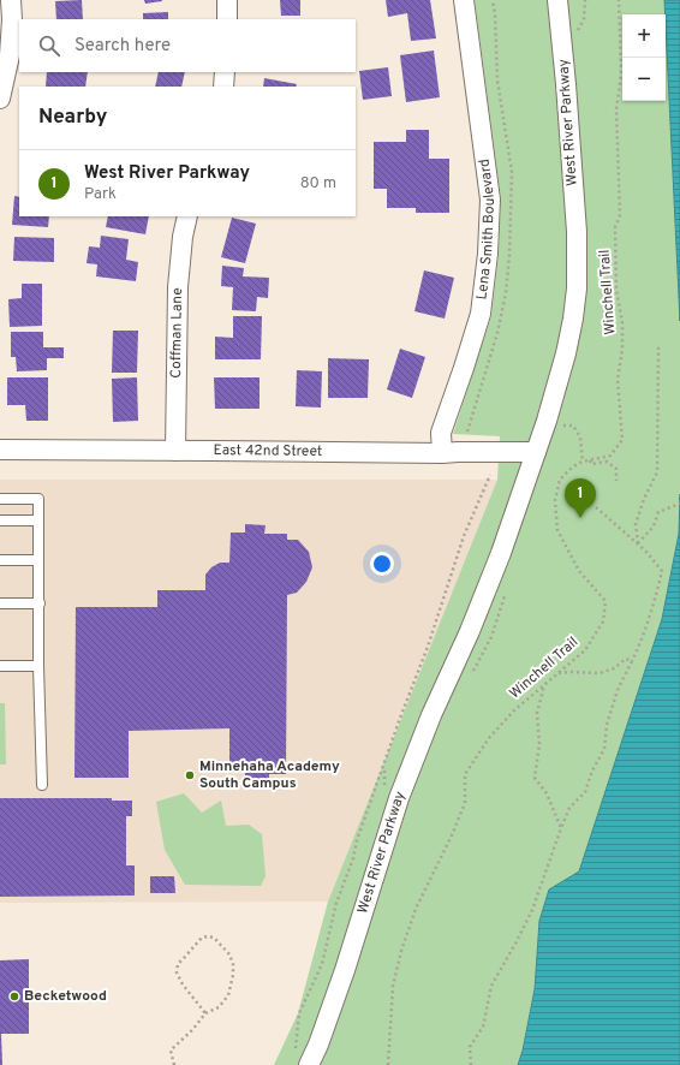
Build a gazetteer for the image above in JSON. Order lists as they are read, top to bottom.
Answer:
{
  "streets": {
    "street": [
      "West River Parkway",
      "Lena Smith Boulevard",
      "Coffman Lane",
      "East 42nd Street"
    ],
    "path": ["Winchell Trail"]
  },
  "crossings": [
    ["West River Parkway", "East 42nd Street"],
    ["Lena Smith Boulevard", "East 42nd Street"],
    ["Coffman Lane", "East 42nd Street"]
  ],
  "places": ["Minnehaha Academy South Campus", "Becketwood"],
  "page": {
    "map_buttons": ["+", "−"],
    "search": "Search here",
    "heading": "Nearby",
    "list": [
      {
        "mark": "1",
        "name": "West River Parkway",
        "note": "Park",
        "value": "80 m"
      }
    ],
    "pins": "1"
  }
}
